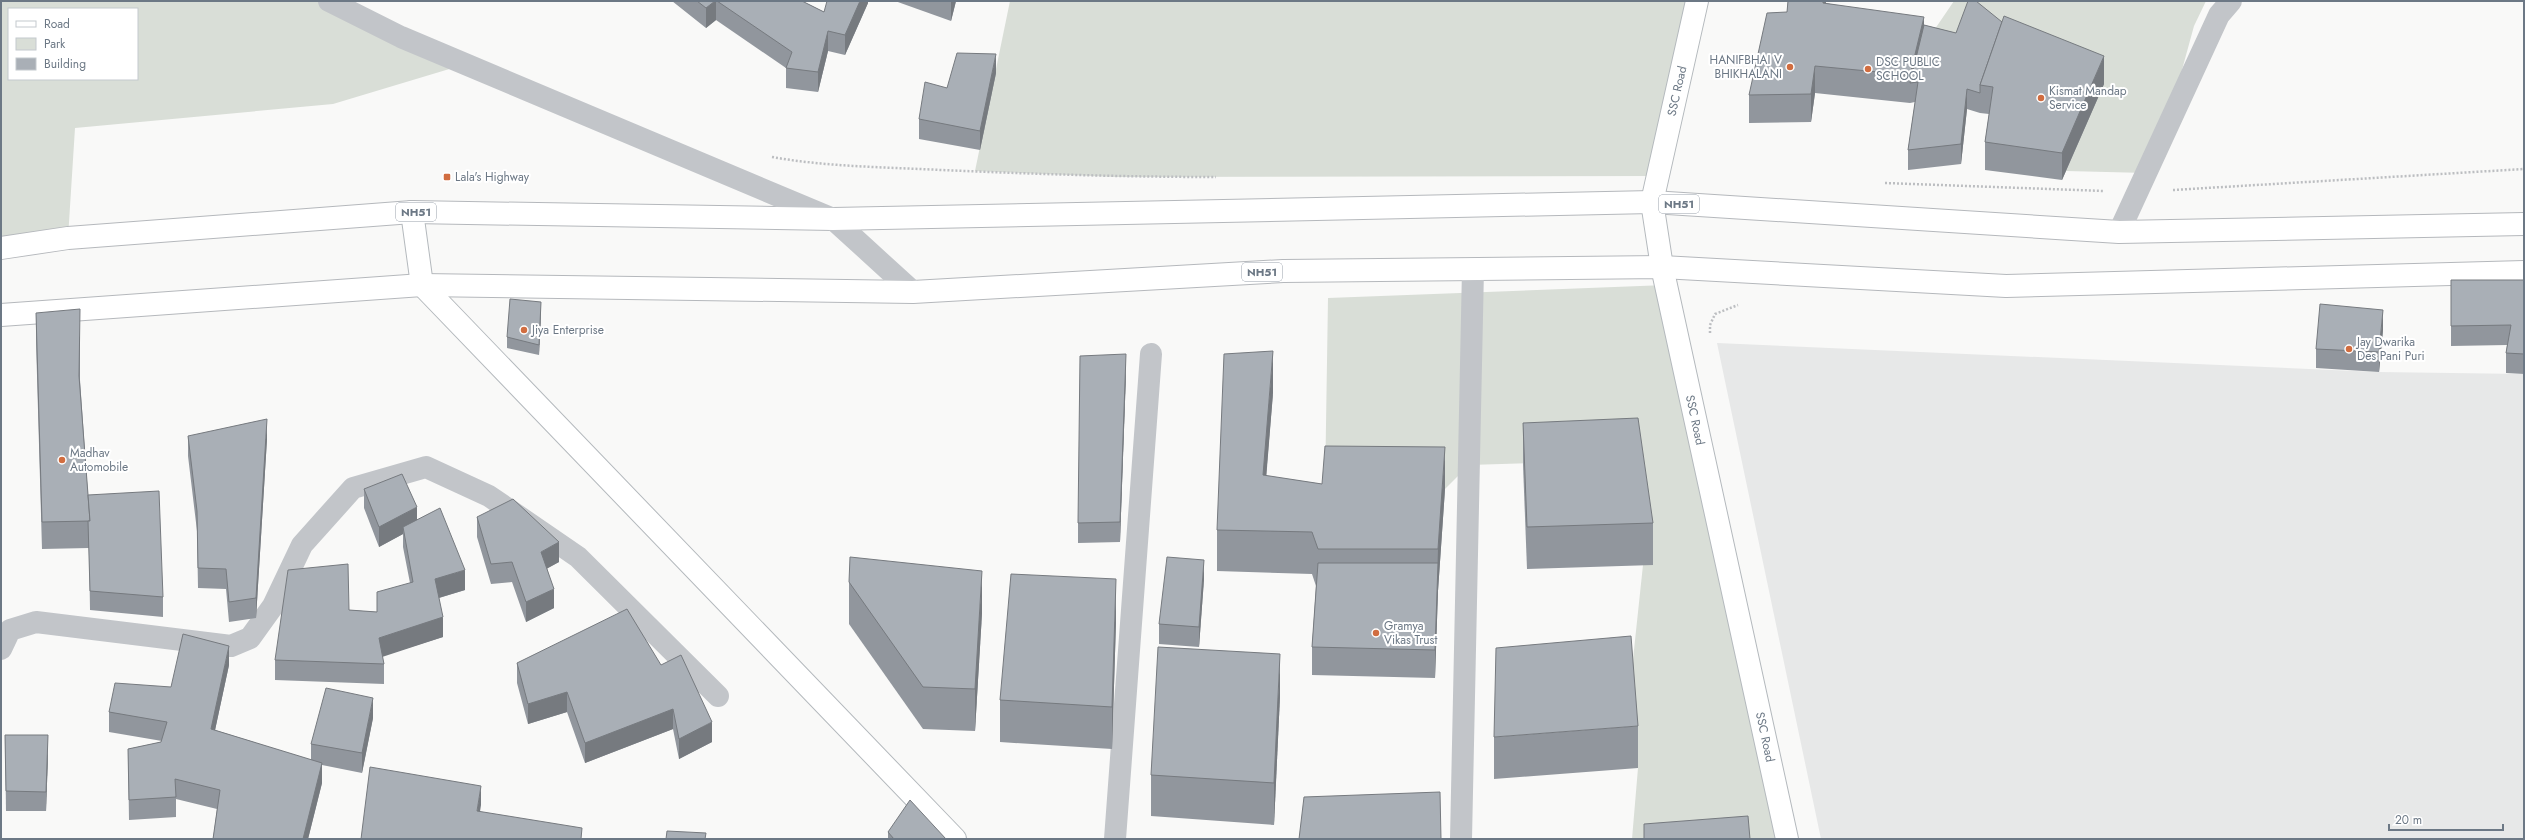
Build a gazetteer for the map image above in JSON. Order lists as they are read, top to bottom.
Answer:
{
  "streets": {
    "main road": ["SSC Road", "NH51"]
  },
  "crossings": [
    ["SSC Road", "NH51"]
  ],
  "places": {
    "other": [
      "HANIFBHAI V BHIKHALANI",
      "DSC PUBLIC SCHOOL",
      "Kismat Mandap Service",
      "Jiya Enterprise",
      "Jay Dwarika Des Pani Puri",
      "Madhav Automobile",
      "Gramya Vikas Trust"
    ],
    "transit": ["Lala's Highway"]
  },
  "legend": ["Road", "Park", "Building"],
  "scale_bar": "20 m"
}
